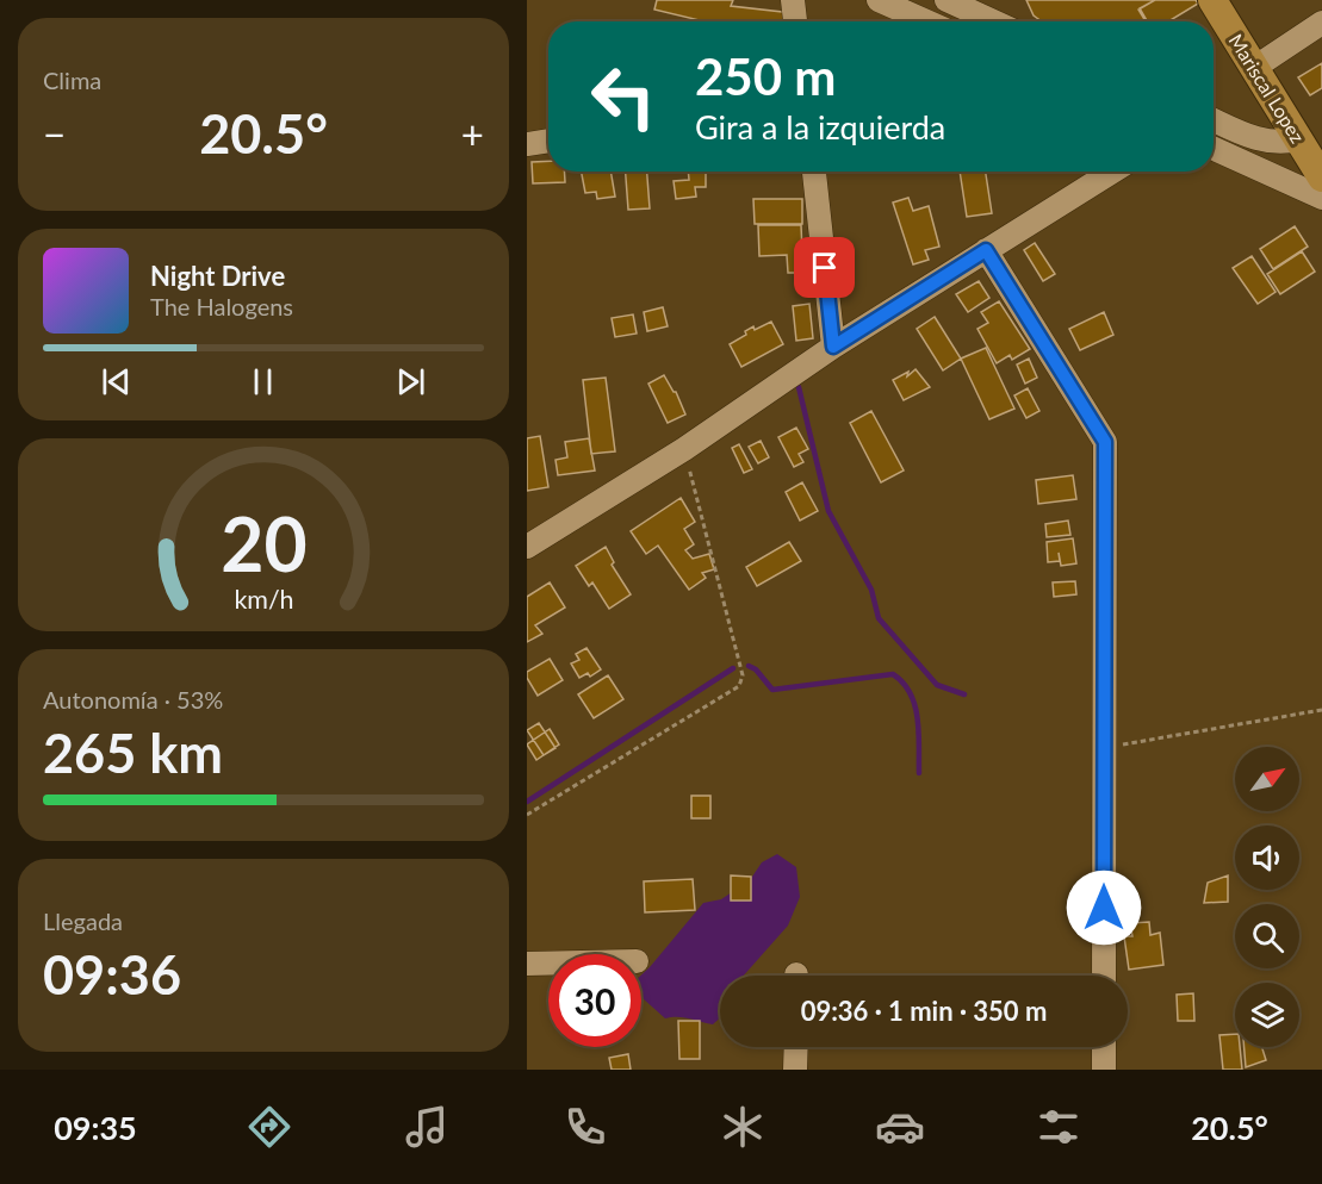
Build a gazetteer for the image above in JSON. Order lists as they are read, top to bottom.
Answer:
{
  "streets": {
    "main road": ["Mariscal Lopez"]
  },
  "north": "top right",
  "page": {
    "tile": [
      "Clima",
      ["Autonomía · 53%", "265 km"],
      ["Llegada", "09:36"]
    ],
    "turn": ["250 m", "Gira a la izquierda"],
    "heat": ["−", "20.5°", "+"],
    "song": ["Night Drive", "The Halogens"],
    "limit": "30",
    "trip": "09:36 · 1 min · 350 m",
    "tabs": ["09:35", "20.5°"],
    "gauge": ["20", "km/h"]
  }
}
